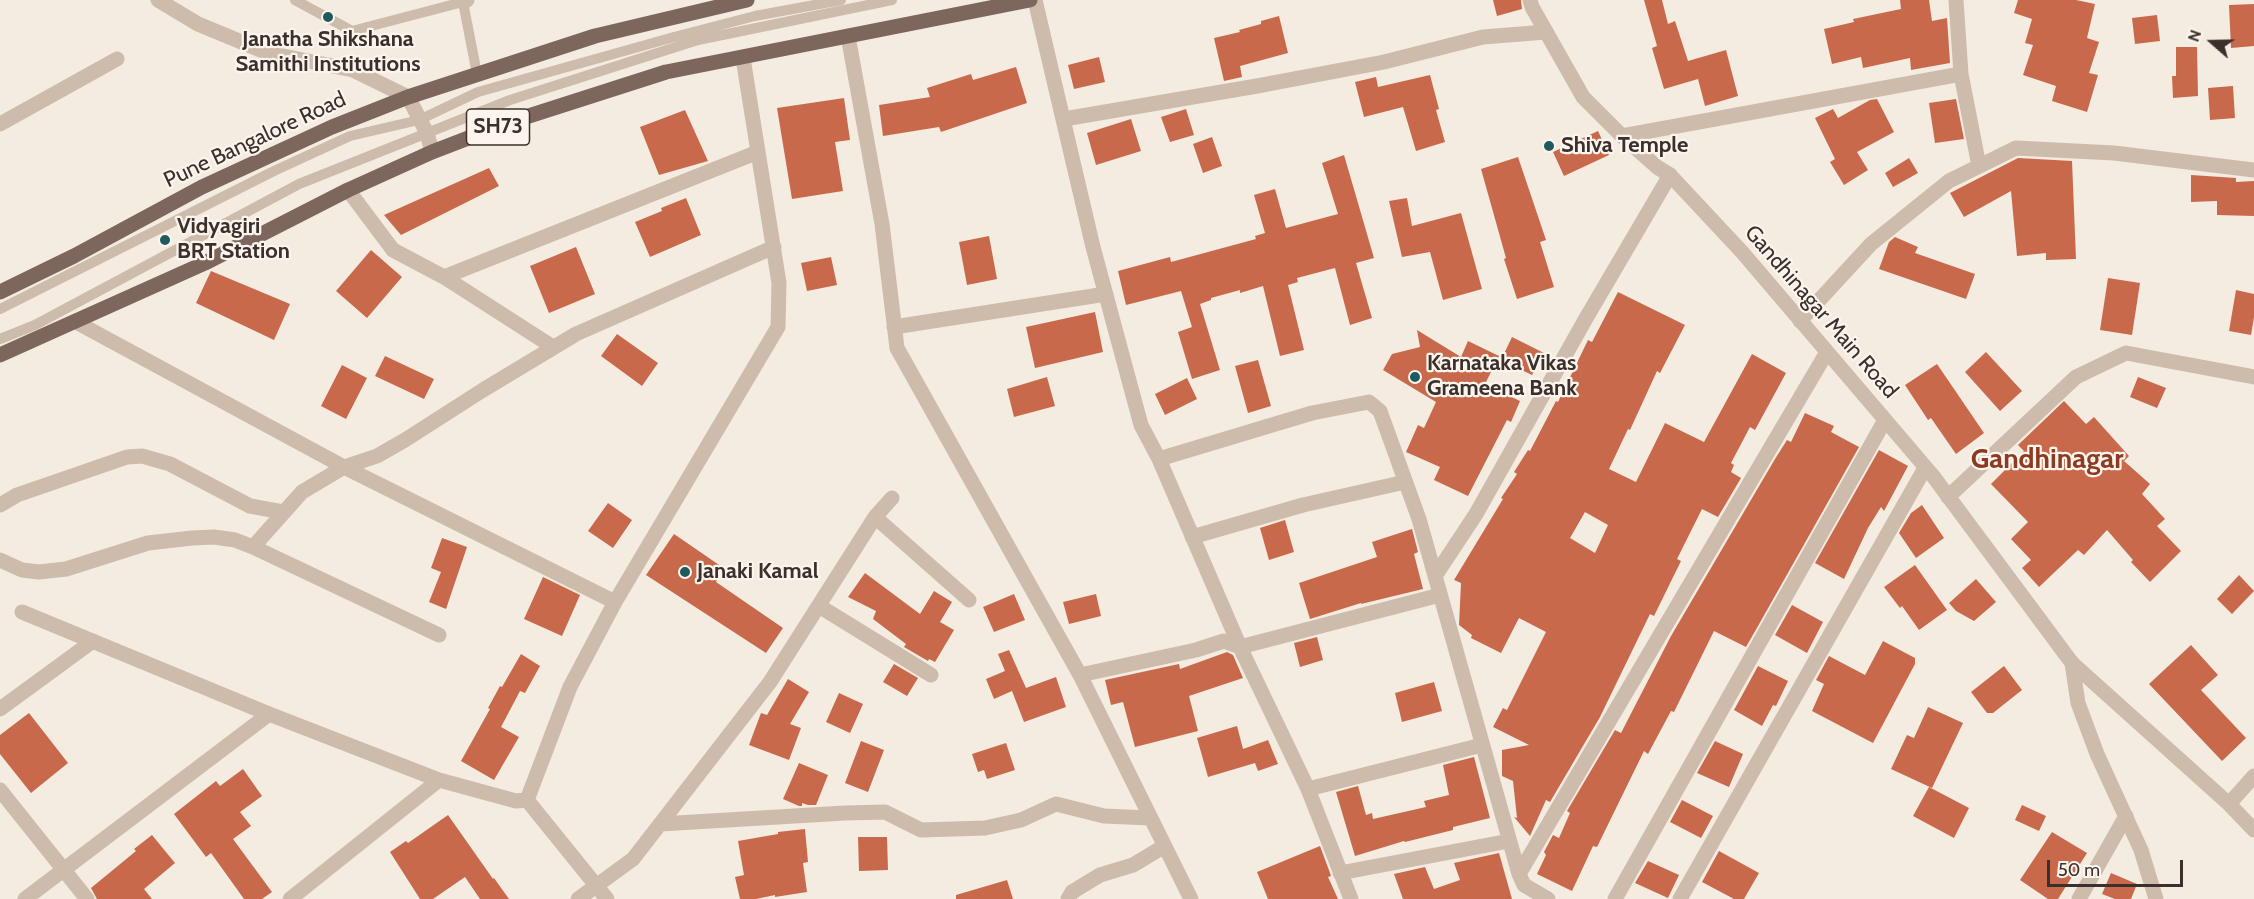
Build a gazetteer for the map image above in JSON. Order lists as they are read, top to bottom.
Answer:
{
  "streets": {
    "main road": ["SH73", "Pune Bangalore Road"],
    "street": ["Gandhinagar Main Road"]
  },
  "districts": ["Gandhinagar"],
  "places": [
    "Janatha Shikshana Samithi Institutions",
    "Shiva Temple",
    "Vidyagiri BRT Station",
    "Karnataka Vikas Grameena Bank",
    "Janaki Kamal"
  ],
  "scale_bar": "50 m",
  "north": "left"
}
